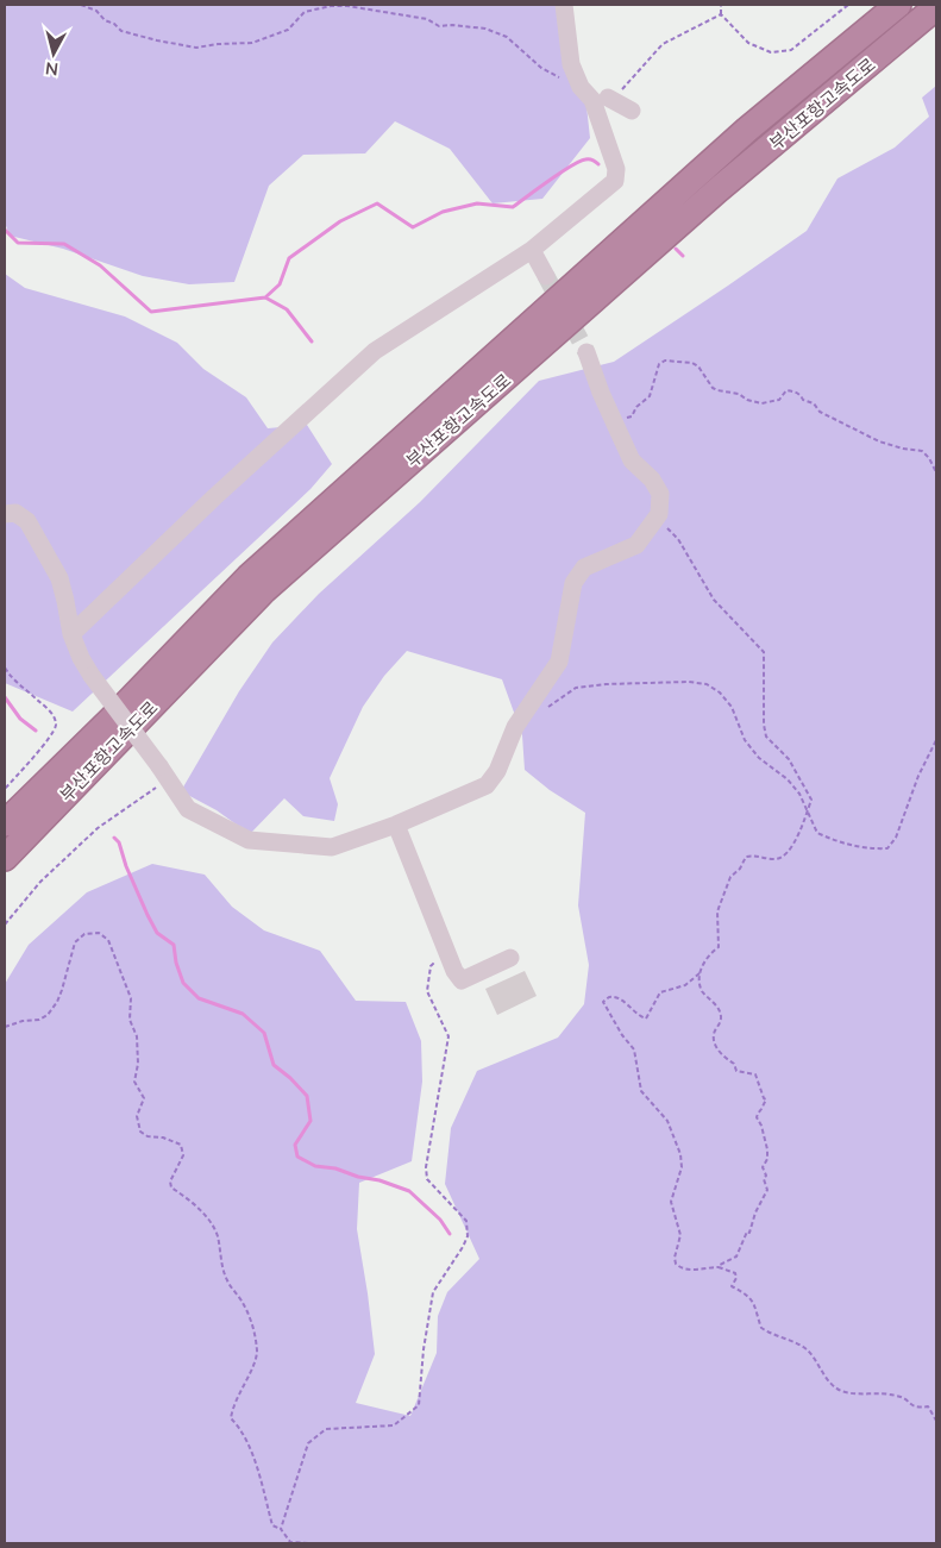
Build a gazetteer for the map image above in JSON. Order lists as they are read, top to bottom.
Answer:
{
  "streets": {
    "highway": ["부산포항고속도로"]
  },
  "north": "bottom"
}
